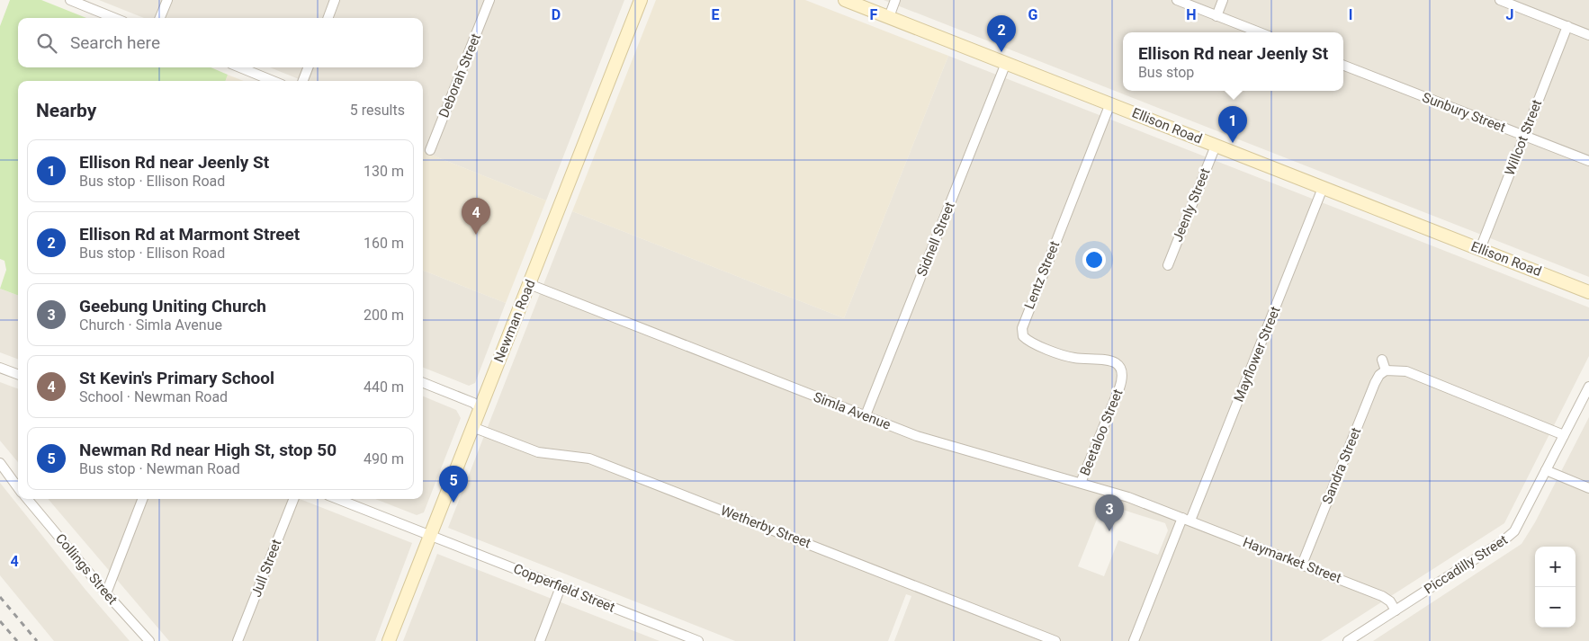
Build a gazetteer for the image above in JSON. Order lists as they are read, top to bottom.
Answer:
{
  "streets": {
    "street": [
      "Deborah Street",
      "Sunbury Street",
      "Ellison Road",
      "Willcot Street",
      "Jeenly Street",
      "Sidnell Street",
      "Lentz Street",
      "Newman Road",
      "Mayflower Street",
      "Simla Avenue",
      "Beetaloo Street",
      "Sandra Street",
      "Wetherby Street",
      "Haymarket Street",
      "Piccadilly Street",
      "Jull Street",
      "Collings Street",
      "Copperfield Street"
    ]
  },
  "crossings": [
    ["Sunbury Street", "Willcot Street"],
    ["Ellison Road", "Willcot Street"],
    ["Ellison Road", "Jeenly Street"],
    ["Ellison Road", "Sidnell Street"],
    ["Ellison Road", "Lentz Street"],
    ["Ellison Road", "Mayflower Street"],
    ["Sidnell Street", "Simla Avenue"],
    ["Lentz Street", "Beetaloo Street"],
    ["Newman Road", "Simla Avenue"],
    ["Newman Road", "Wetherby Street"],
    ["Newman Road", "Copperfield Street"],
    ["Mayflower Street", "Simla Avenue"],
    ["Mayflower Street", "Haymarket Street"],
    ["Simla Avenue", "Beetaloo Street"],
    ["Simla Avenue", "Haymarket Street"],
    ["Sandra Street", "Haymarket Street"],
    ["Haymarket Street", "Piccadilly Street"]
  ],
  "page": {
    "pins": [
      "2",
      "1",
      "4",
      "5",
      "3"
    ],
    "search": "Search here",
    "popup": ["Ellison Rd near Jeenly St", "Bus stop"],
    "heading": ["Nearby", "5 results"],
    "list": [
      {
        "mark": "1",
        "name": "Ellison Rd near Jeenly St",
        "note": "Bus stop · Ellison Road",
        "value": "130 m"
      },
      {
        "mark": "2",
        "name": "Ellison Rd at Marmont Street",
        "note": "Bus stop · Ellison Road",
        "value": "160 m"
      },
      {
        "mark": "3",
        "name": "Geebung Uniting Church",
        "note": "Church · Simla Avenue",
        "value": "200 m"
      },
      {
        "mark": "4",
        "name": "St Kevin's Primary School",
        "note": "School · Newman Road",
        "value": "440 m"
      },
      {
        "mark": "5",
        "name": "Newman Rd near High St, stop 50",
        "note": "Bus stop · Newman Road",
        "value": "490 m"
      }
    ],
    "map_buttons": ["+", "−"]
  },
  "grid": {
    "columns": [
      "D",
      "E",
      "F",
      "G",
      "H",
      "I",
      "J"
    ],
    "rows": ["4"]
  }
}
